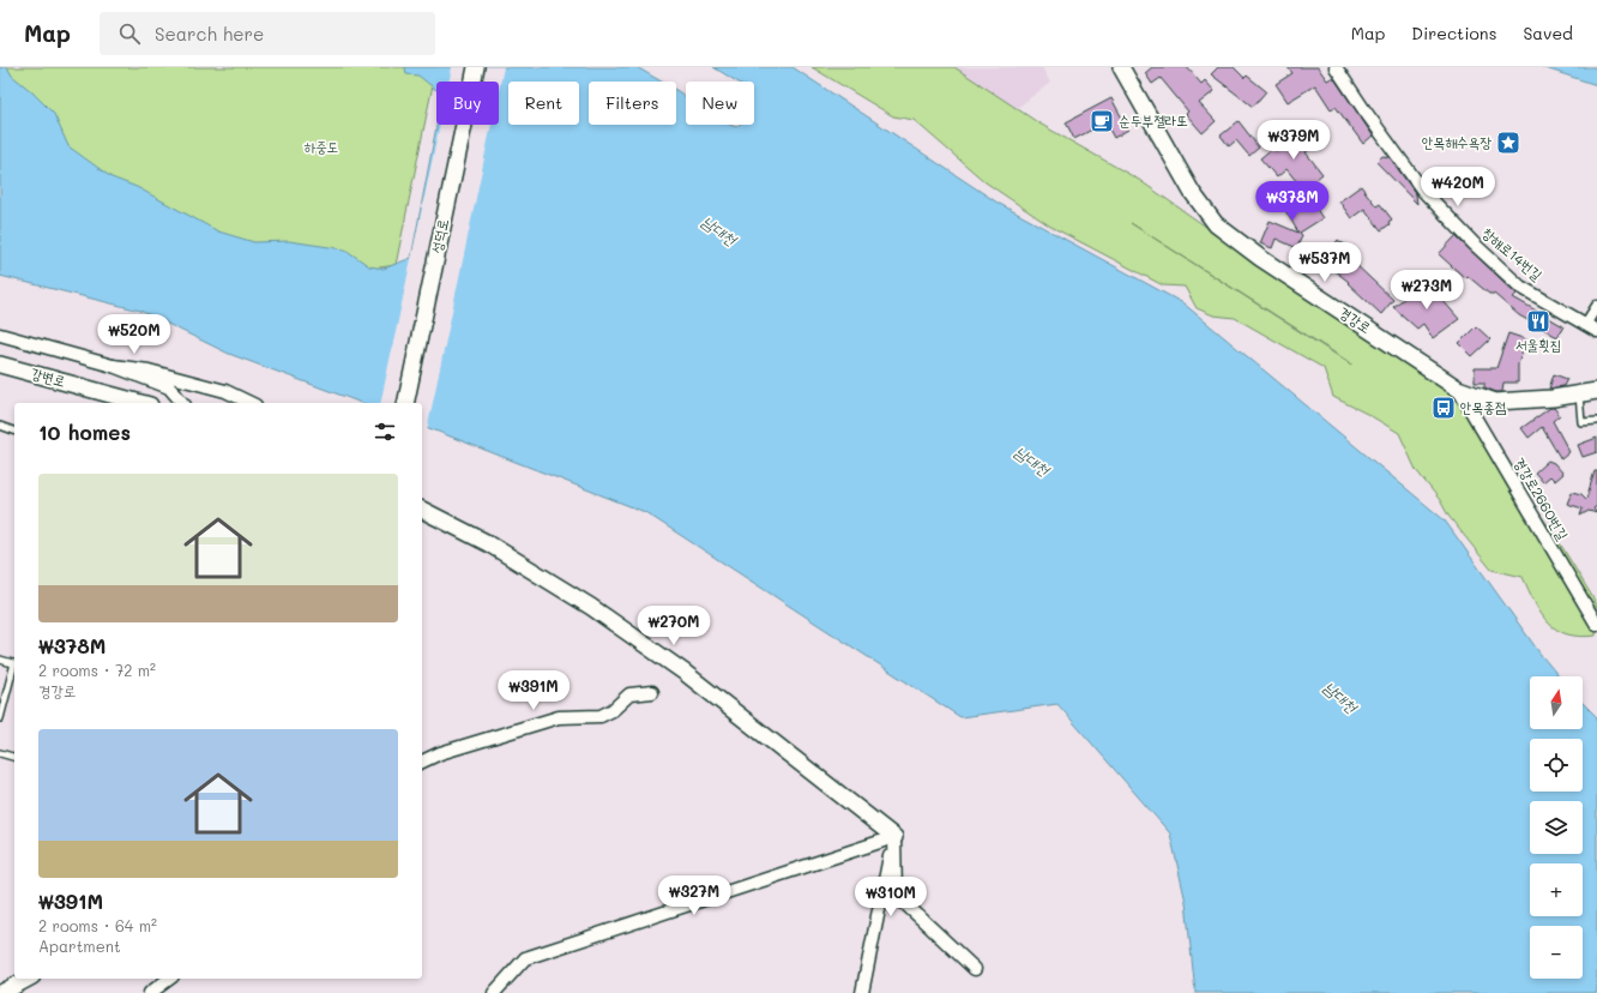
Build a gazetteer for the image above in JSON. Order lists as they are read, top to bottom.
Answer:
{
  "streets": {
    "street": [
      "성덕로",
      "창해로14번길",
      "경강로",
      "강변로",
      "경강로2660번길"
    ]
  },
  "crossings": [
    ["경강로", "경강로2660번길"]
  ],
  "water": ["남대천"],
  "parks": ["하중도"],
  "places": {
    "cafe": ["순두부젤라또"],
    "place": ["안목해수욕장"],
    "restaurant": ["서울횟집"],
    "bus stop": ["안목종점"]
  },
  "north": "top",
  "page": {
    "header": "Map",
    "search": "Search here",
    "nav": ["Map", "Directions", "Saved"],
    "chip": [
      "Buy",
      "Rent",
      "Filters",
      "New"
    ],
    "price": [
      "₩379M",
      "₩420M",
      "₩378M",
      "₩537M",
      "₩273M",
      "₩520M",
      "₩270M",
      "₩391M",
      "₩327M",
      "₩310M"
    ],
    "heading": "10 homes",
    "list": [
      {
        "name": "₩378M",
        "note": "2 rooms · 72 m² · 경강로"
      },
      {
        "name": "₩391M",
        "note": "2 rooms · 64 m² · Apartment"
      }
    ],
    "map_buttons": ["+", "−"]
  }
}
